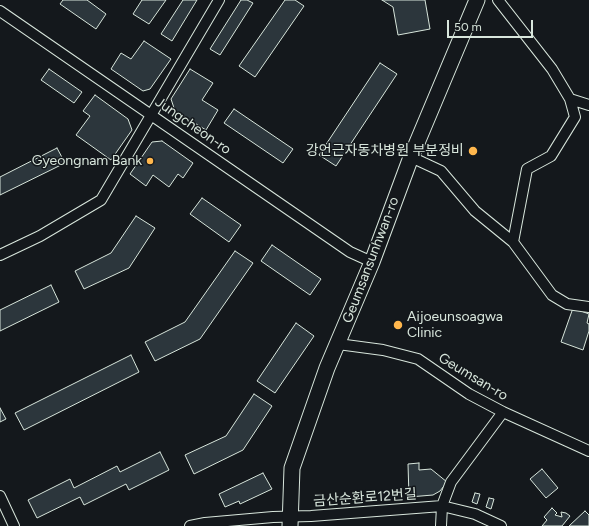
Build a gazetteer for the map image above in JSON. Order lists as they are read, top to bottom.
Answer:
{
  "streets": {
    "street": [
      "Jungcheon-ro",
      "Geumsansunhwan-ro",
      "Geumsan-ro",
      "금산순환로12번길"
    ]
  },
  "crossings": [
    ["Jungcheon-ro", "Geumsansunhwan-ro"],
    ["Geumsansunhwan-ro", "Geumsan-ro"],
    ["Geumsansunhwan-ro", "금산순환로12번길"]
  ],
  "places": ["강언근자동차병원 부분정비", "Gyeongnam Bank", "Aijoeunsoagwa Clinic"],
  "scale_bar": "50 m"
}
